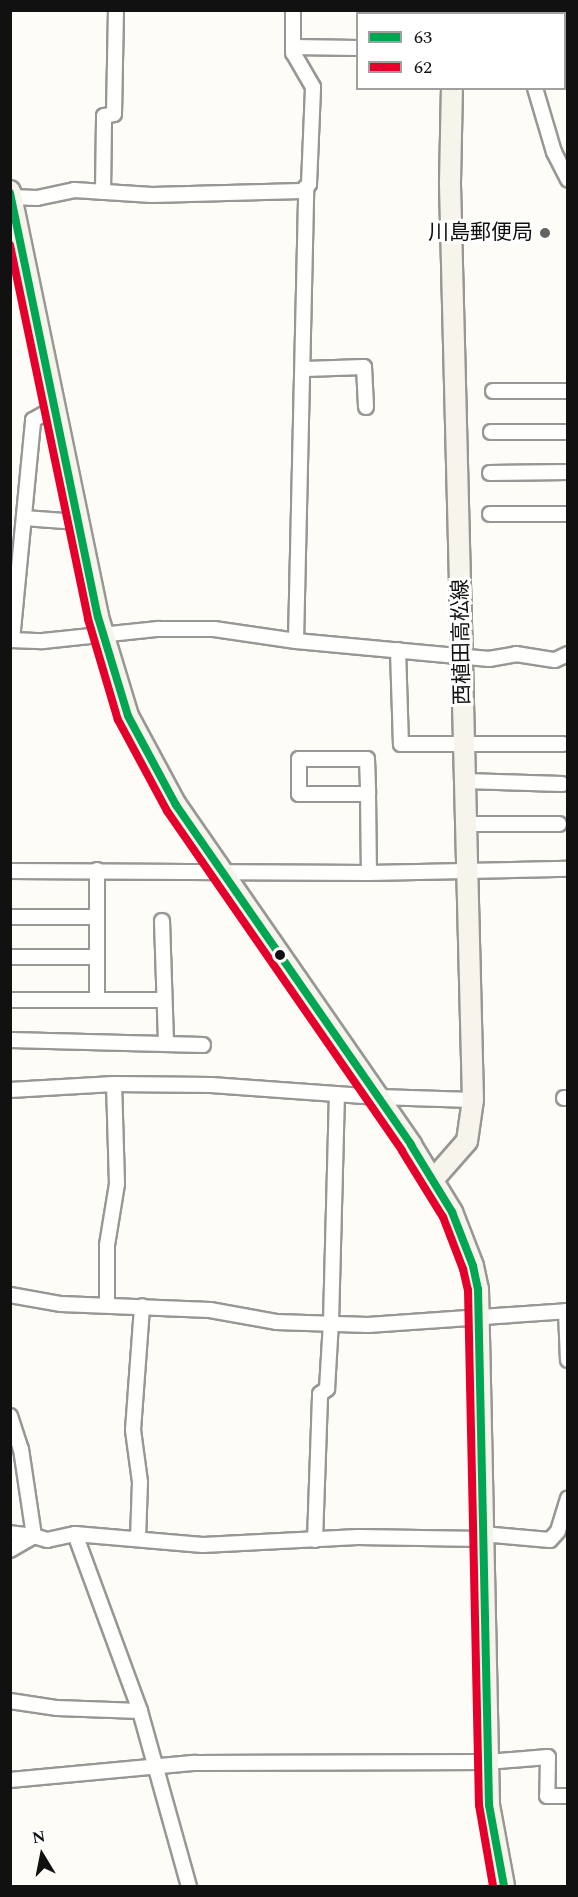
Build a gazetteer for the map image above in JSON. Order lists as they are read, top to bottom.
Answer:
{
  "streets": {
    "main road": ["西植田高松線"]
  },
  "places": ["川島郵便局"],
  "lines": ["transit line 63", "transit line 62"],
  "legend": ["63", "62"],
  "north": "top"
}
